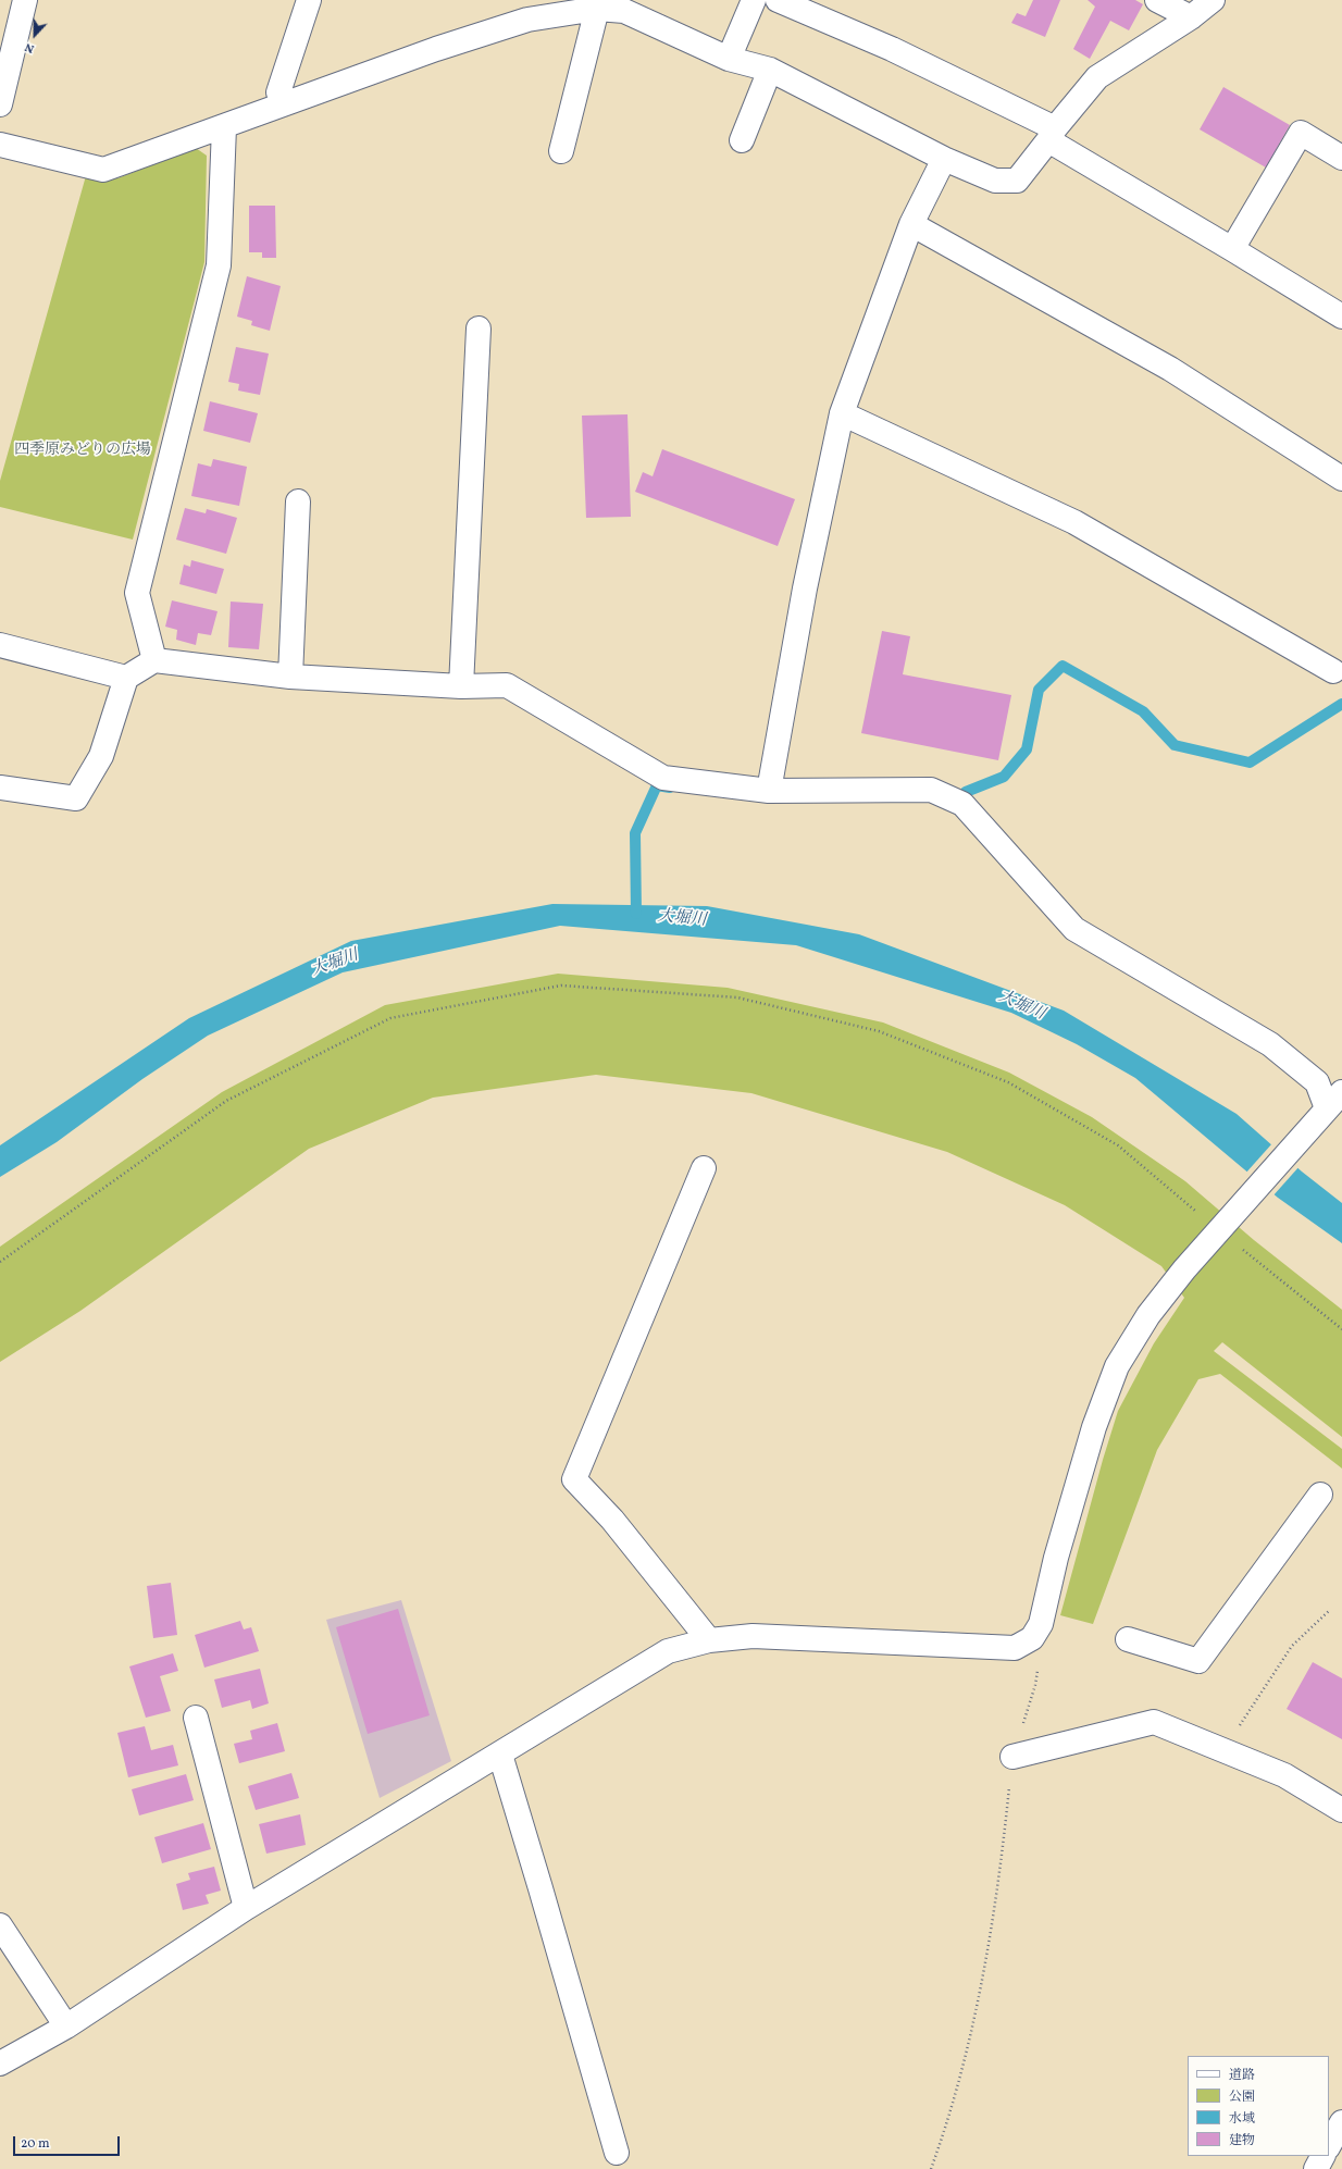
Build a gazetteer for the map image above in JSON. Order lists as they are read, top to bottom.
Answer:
{
  "water": ["大堀川"],
  "parks": ["四季原みどりの広場"],
  "legend": [
    "道路",
    "公園",
    "水域",
    "建物"
  ],
  "scale_bar": "20 m",
  "north": "bottom"
}
